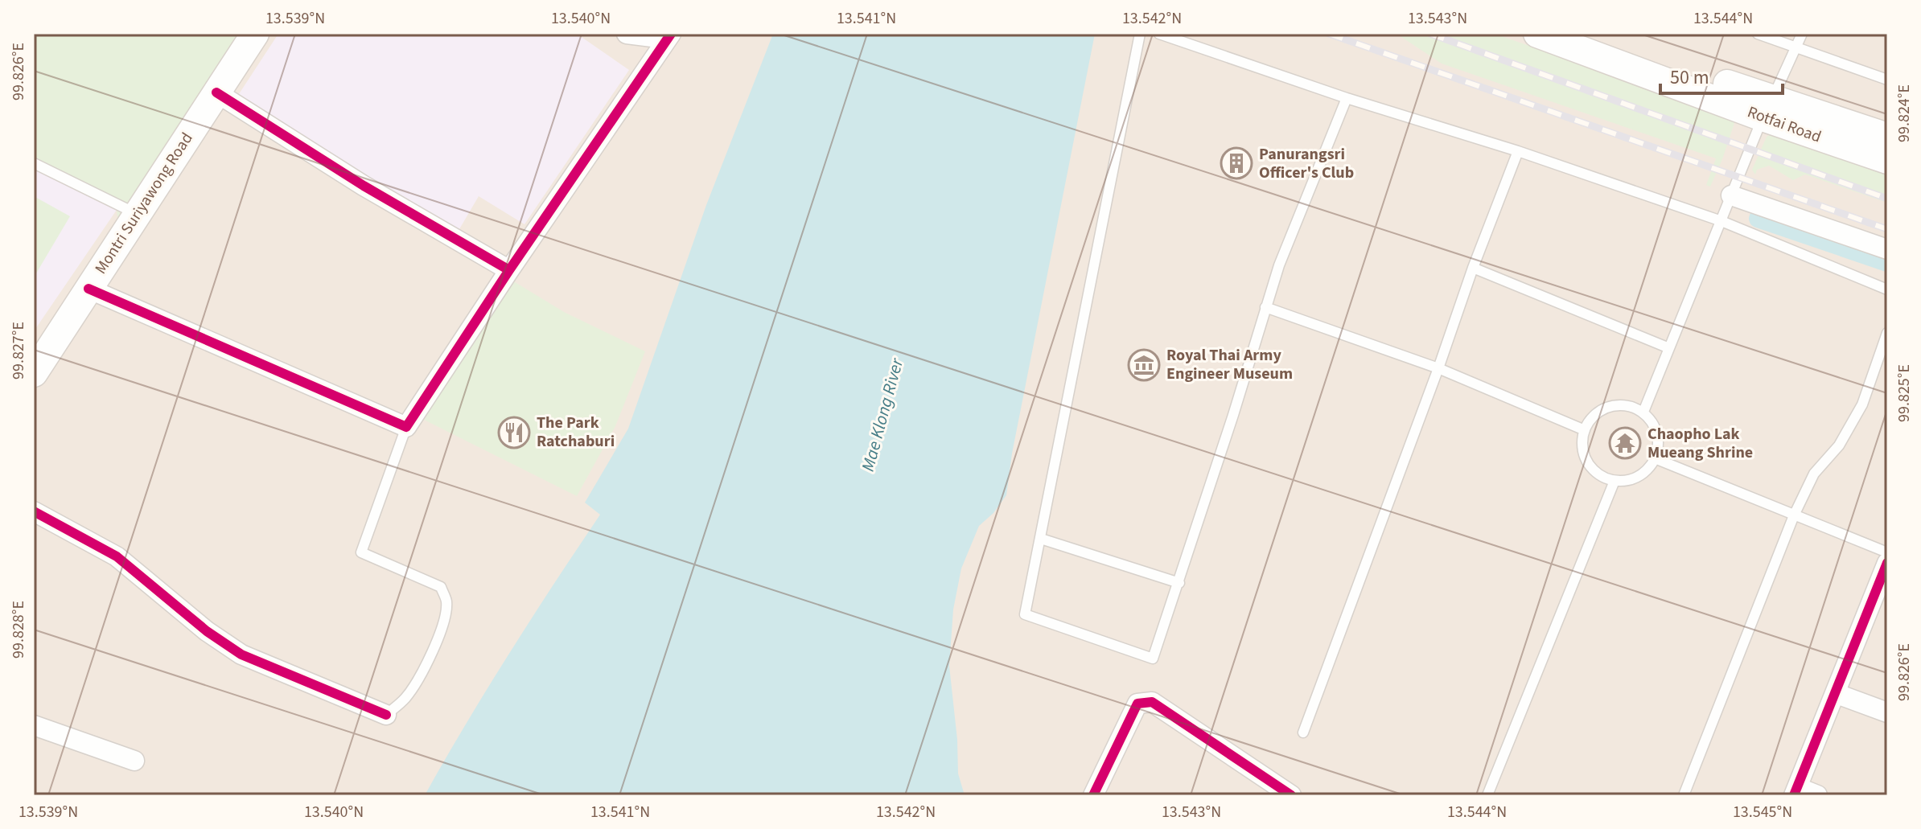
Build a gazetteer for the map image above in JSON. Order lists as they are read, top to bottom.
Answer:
{
  "streets": {
    "main road": ["Rotfai Road", "Montri Suriyawong Road"]
  },
  "water": ["Mae Klong River"],
  "places": {
    "building": ["Panurangsri Officer's Club"],
    "museum": ["Royal Thai Army Engineer Museum"],
    "restaurant": ["The Park Ratchaburi"],
    "temple": ["Chaopho Lak Mueang Shrine"]
  },
  "scale_bar": "50 m",
  "coordinates": [
    "13.539°N",
    "13.540°N",
    "13.541°N",
    "13.542°N",
    "13.543°N",
    "13.544°N",
    "99.826°E",
    "99.824°E",
    "99.827°E",
    "99.825°E",
    "99.828°E",
    "13.545°N"
  ]
}
